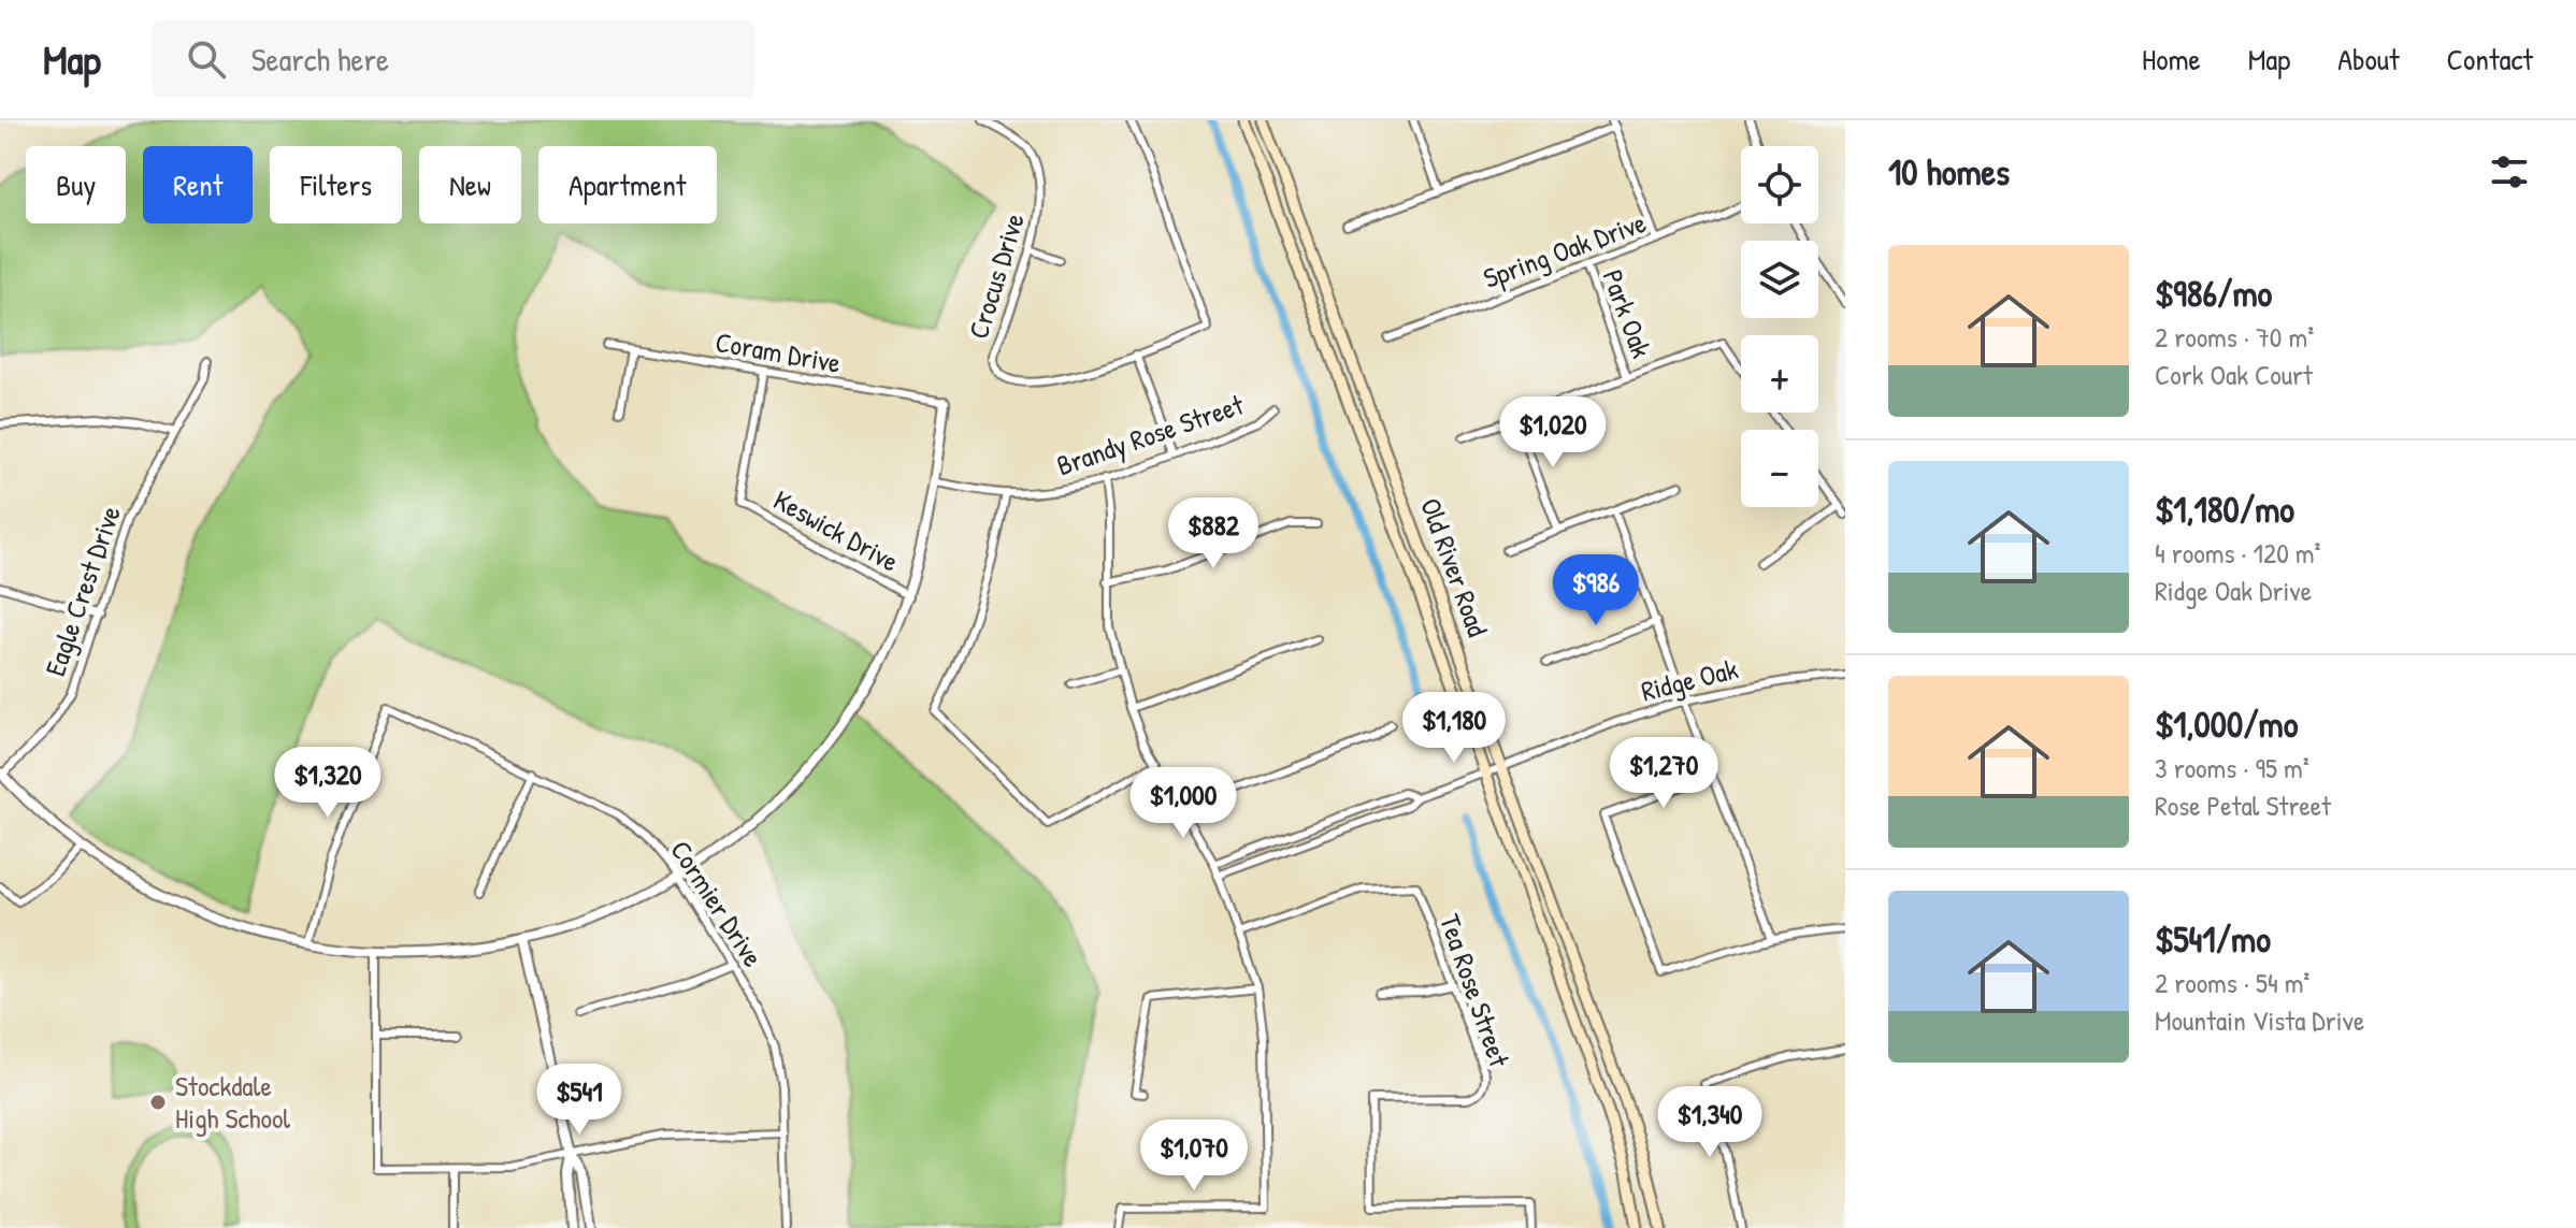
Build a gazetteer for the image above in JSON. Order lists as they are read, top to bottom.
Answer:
{
  "streets": {
    "main road": ["Old River Road"],
    "street": [
      "Spring Oak Drive",
      "Crocus Drive",
      "Park Oak",
      "Coram Drive",
      "Brandy Rose Street",
      "Keswick Drive",
      "Eagle Crest Drive",
      "Ridge Oak",
      "Cormier Drive",
      "Tea Rose Street"
    ]
  },
  "crossings": [
    ["Spring Oak Drive", "Park Oak"],
    ["Coram Drive", "Keswick Drive"],
    ["Old River Road", "Ridge Oak"]
  ],
  "places": ["Stockdale High School"],
  "page": {
    "header": "Map",
    "search": "Search here",
    "nav": [
      "Home",
      "Map",
      "About",
      "Contact"
    ],
    "heading": "10 homes",
    "map_buttons": ["+", "−"],
    "chip": [
      "Buy",
      "Rent",
      "Filters",
      "New",
      "Apartment"
    ],
    "list": [
      {
        "name": "$986/mo",
        "note": "2 rooms · 70 m² · Cork Oak Court"
      },
      {
        "name": "$1,180/mo",
        "note": "4 rooms · 120 m² · Ridge Oak Drive"
      },
      {
        "name": "$1,000/mo",
        "note": "3 rooms · 95 m² · Rose Petal Street"
      },
      {
        "name": "$541/mo",
        "note": "2 rooms · 54 m² · Mountain Vista Drive"
      }
    ],
    "price": [
      "$1,020",
      "$882",
      "$986",
      "$1,180",
      "$1,270",
      "$1,320",
      "$1,000",
      "$541",
      "$1,340",
      "$1,070"
    ]
  }
}
